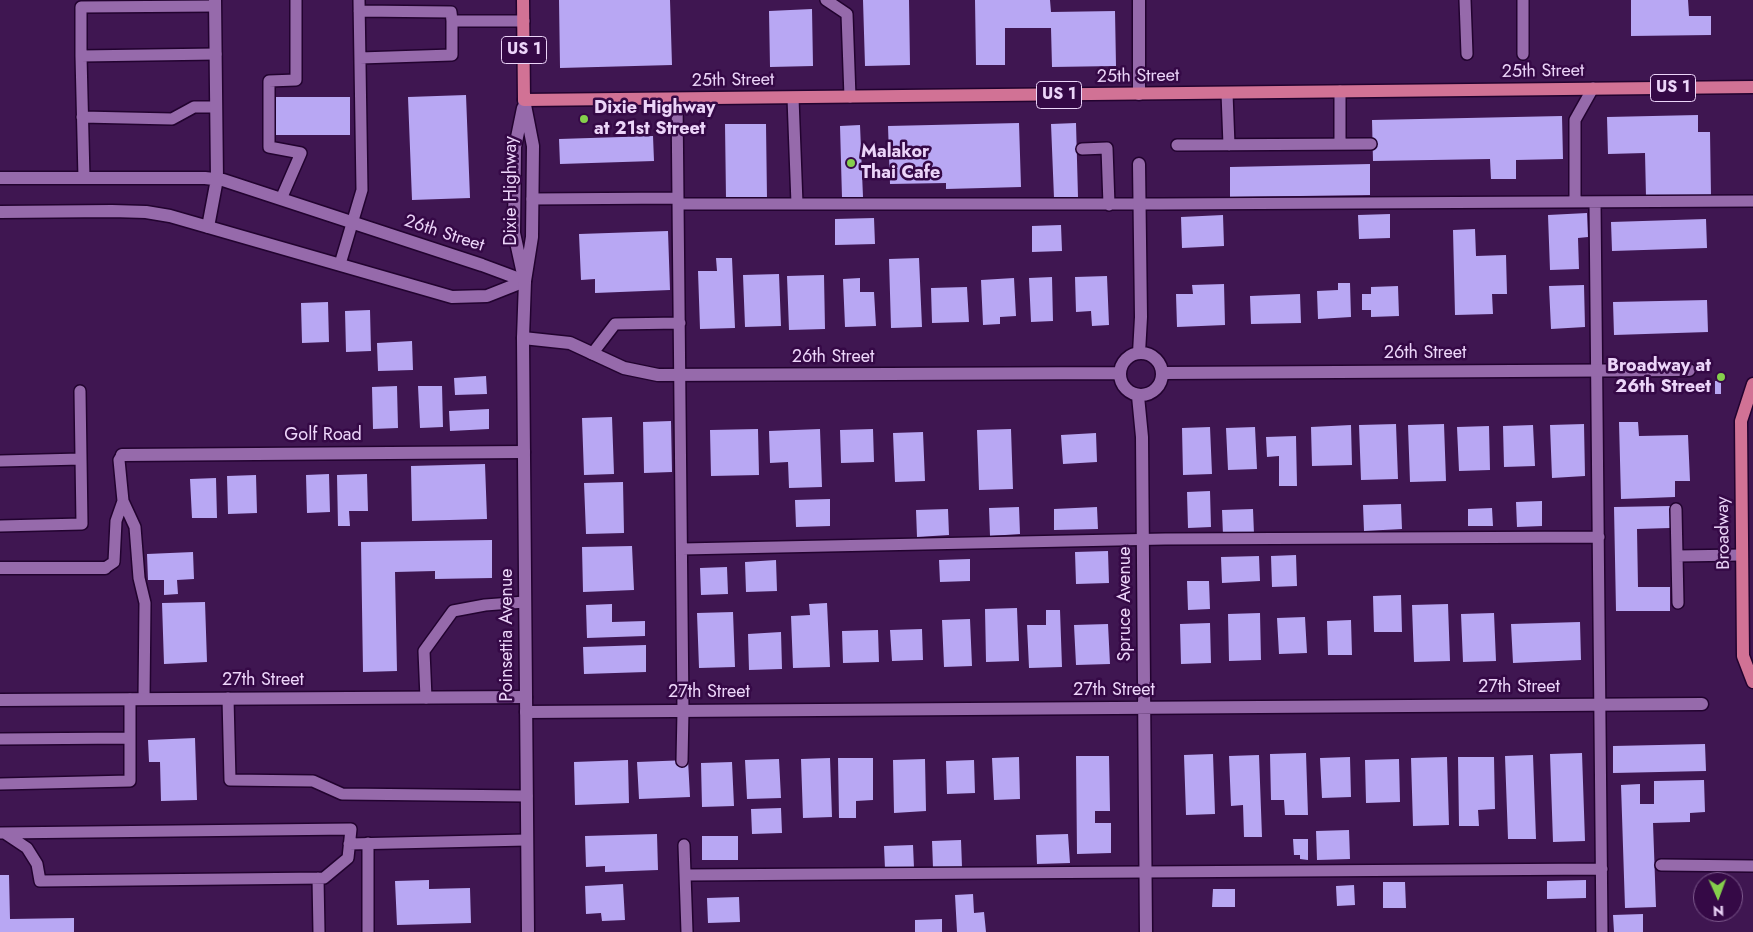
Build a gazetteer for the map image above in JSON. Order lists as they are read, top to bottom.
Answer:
{
  "streets": {
    "main road": [
      "US 1",
      "25th Street",
      "Dixie Highway",
      "Broadway"
    ],
    "street": [
      "26th Street",
      "Golf Road",
      "Spruce Avenue",
      "Poinsettia Avenue",
      "27th Street"
    ]
  },
  "crossings": [
    ["25th Street", "Dixie Highway"],
    ["Dixie Highway", "26th Street"],
    ["Dixie Highway", "Poinsettia Avenue"],
    ["26th Street", "Spruce Avenue"],
    ["26th Street", "Poinsettia Avenue"],
    ["Golf Road", "Poinsettia Avenue"],
    ["Spruce Avenue", "27th Street"],
    ["Poinsettia Avenue", "27th Street"]
  ],
  "places": ["Dixie Highway at 21st Street", "Malakor Thai Cafe", "Broadway at 26th Street"],
  "north": "bottom"
}
